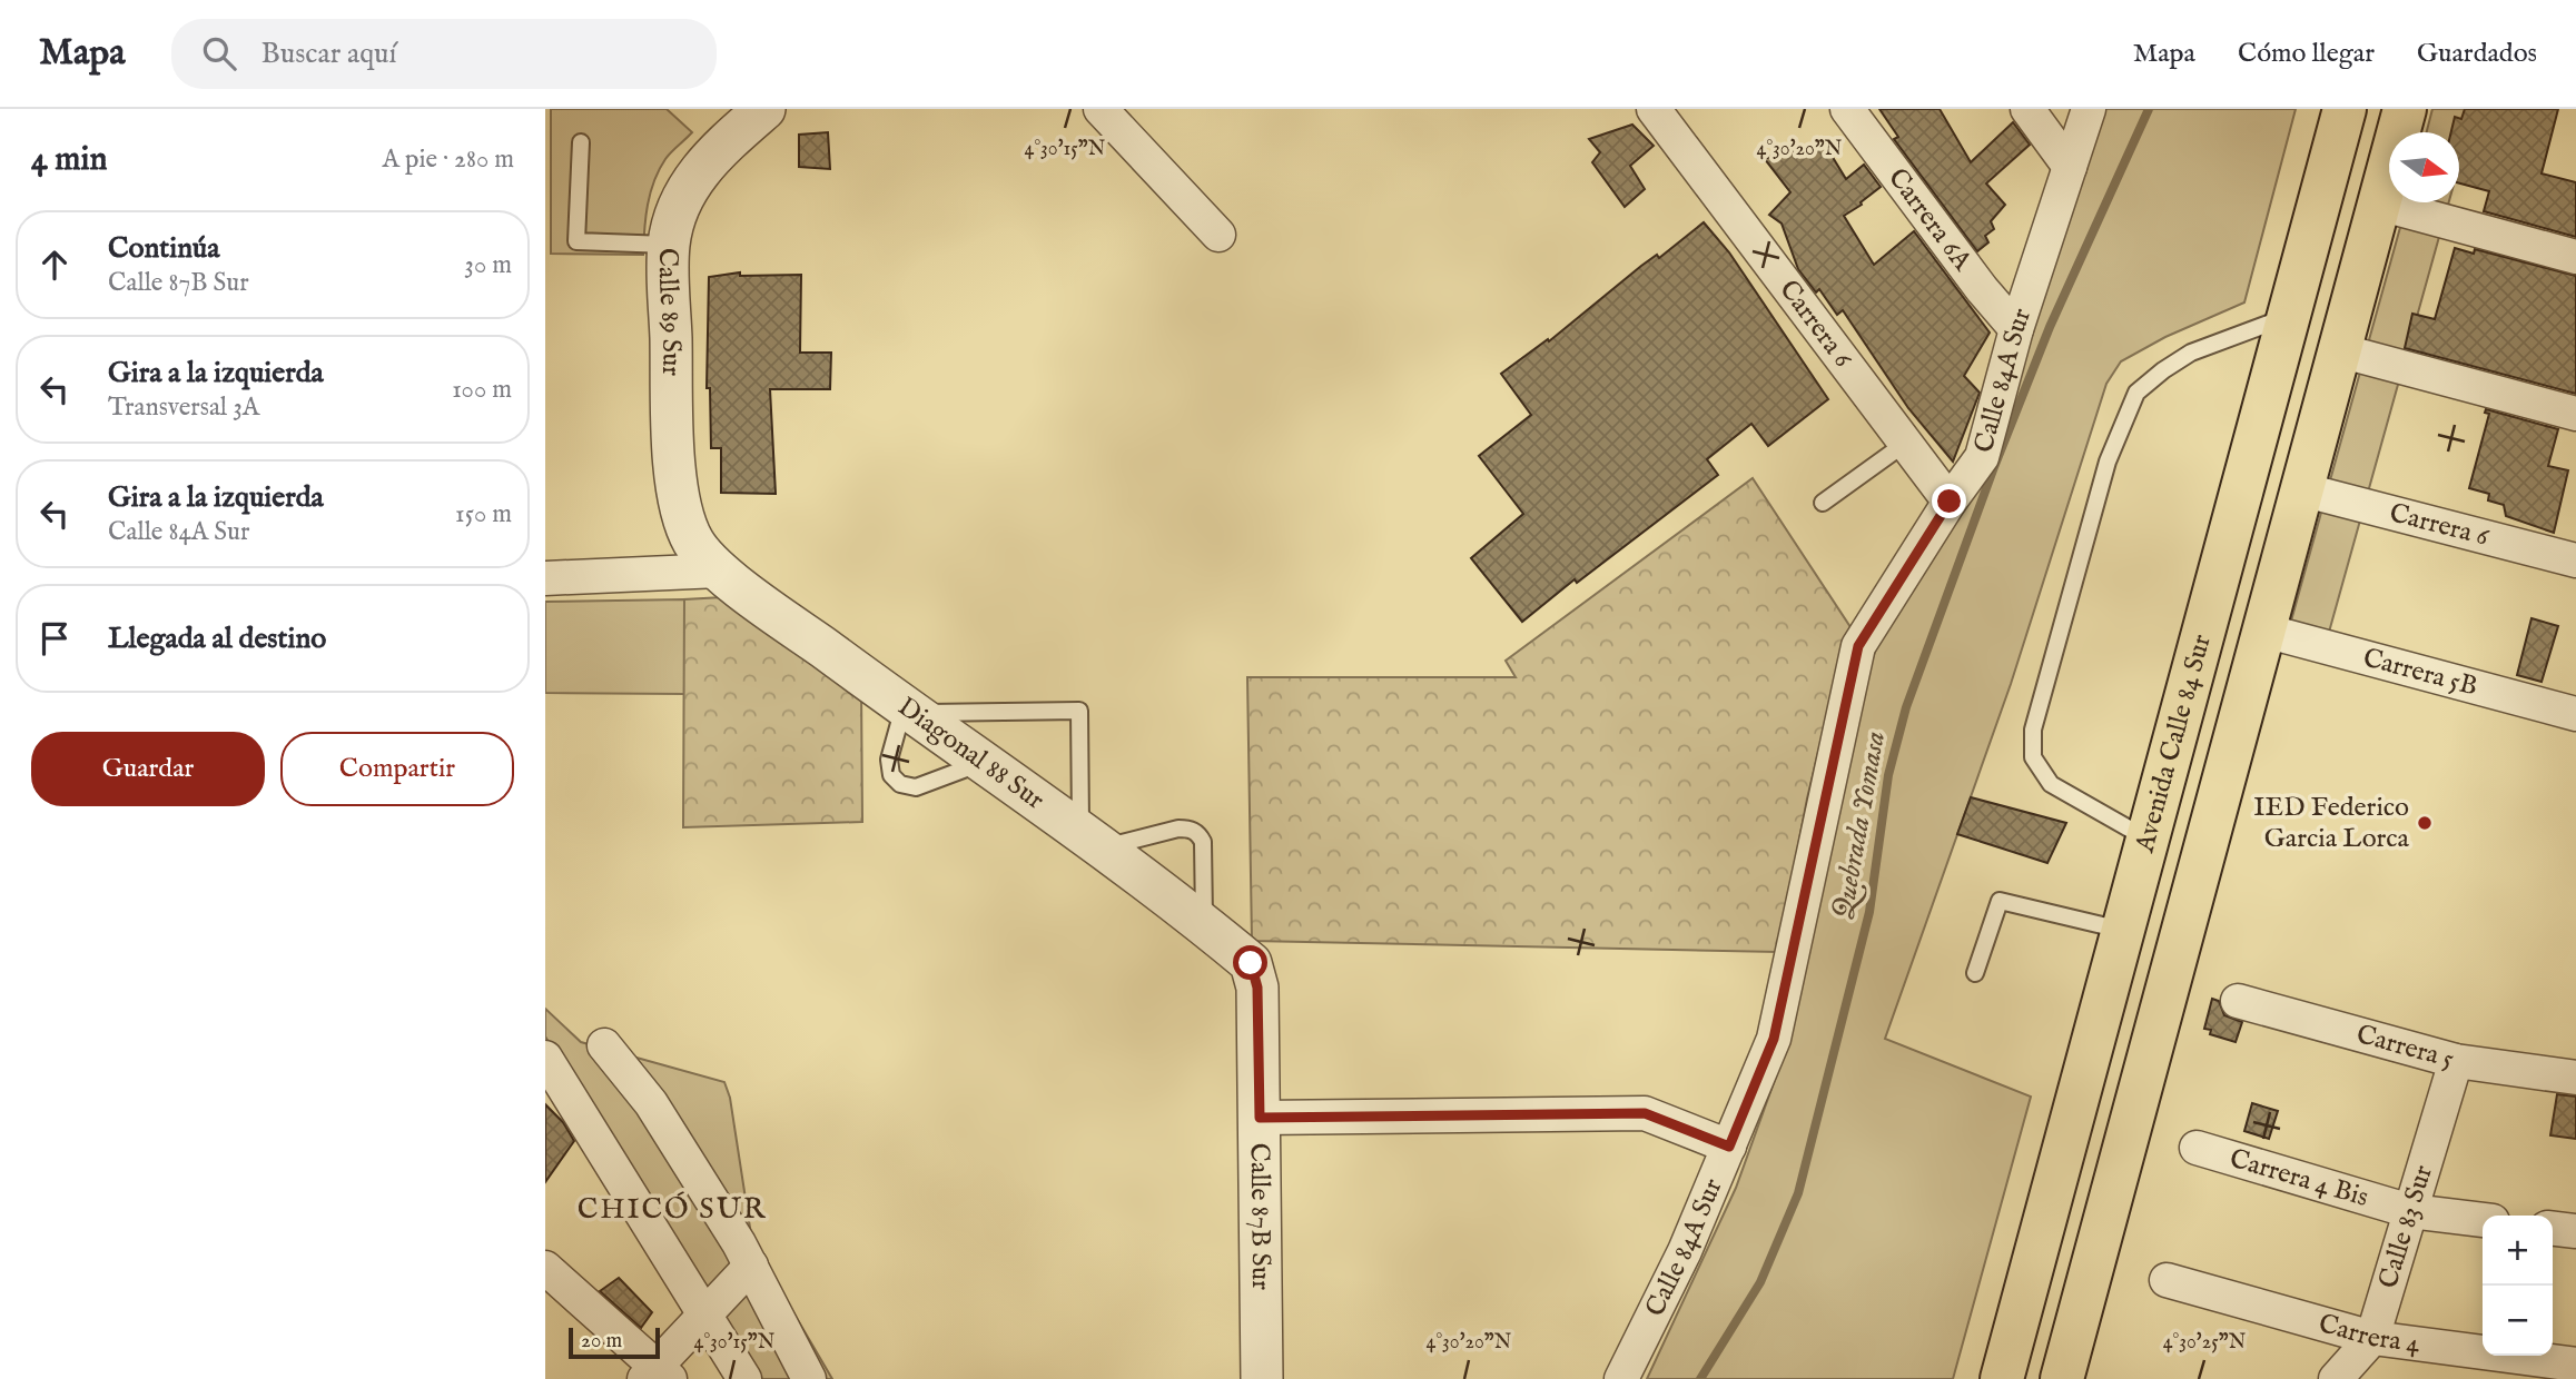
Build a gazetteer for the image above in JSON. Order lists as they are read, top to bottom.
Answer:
{
  "streets": {
    "highway": ["Avenida Calle 84 Sur"],
    "street": [
      "Carrera 6A",
      "Calle 89 Sur",
      "Carrera 6",
      "Calle 84A Sur",
      "Carrera 5B",
      "Diagonal 88 Sur",
      "Carrera 5",
      "Carrera 4 Bis",
      "Calle 87B Sur",
      "Calle 83 Sur",
      "Carrera 4"
    ]
  },
  "crossings": [
    ["Carrera 6A", "Calle 84A Sur"],
    ["Calle 89 Sur", "Diagonal 88 Sur"],
    ["Carrera 6", "Calle 84A Sur"],
    ["Diagonal 88 Sur", "Calle 87B Sur"],
    ["Carrera 5", "Calle 83 Sur"],
    ["Carrera 4 Bis", "Calle 83 Sur"],
    ["Calle 83 Sur", "Carrera 4"]
  ],
  "districts": ["CHICÓ SUR"],
  "water": ["Quebrada Yomasa"],
  "places": ["IED Federico Garcia Lorca"],
  "scale_bar": "20 m",
  "north": "right",
  "page": {
    "header": "Mapa",
    "search": "Buscar aquí",
    "nav": ["Mapa", "Cómo llegar", "Guardados"],
    "heading": ["4 min", "A pie · 280 m"],
    "list": [
      ["Continúa", "Calle 87B Sur", "30 m"],
      ["Gira a la izquierda", "Transversal 3A", "100 m"],
      ["Gira a la izquierda", "Calle 84A Sur", "150 m"],
      "Llegada al destino"
    ],
    "buttons": ["Guardar", "Compartir"],
    "map_buttons": ["+", "−"],
    "scale": "20 m"
  },
  "coordinates": ["4°30'15\"N", "4°30'20\"N", "4°30'25\"N"]
}
